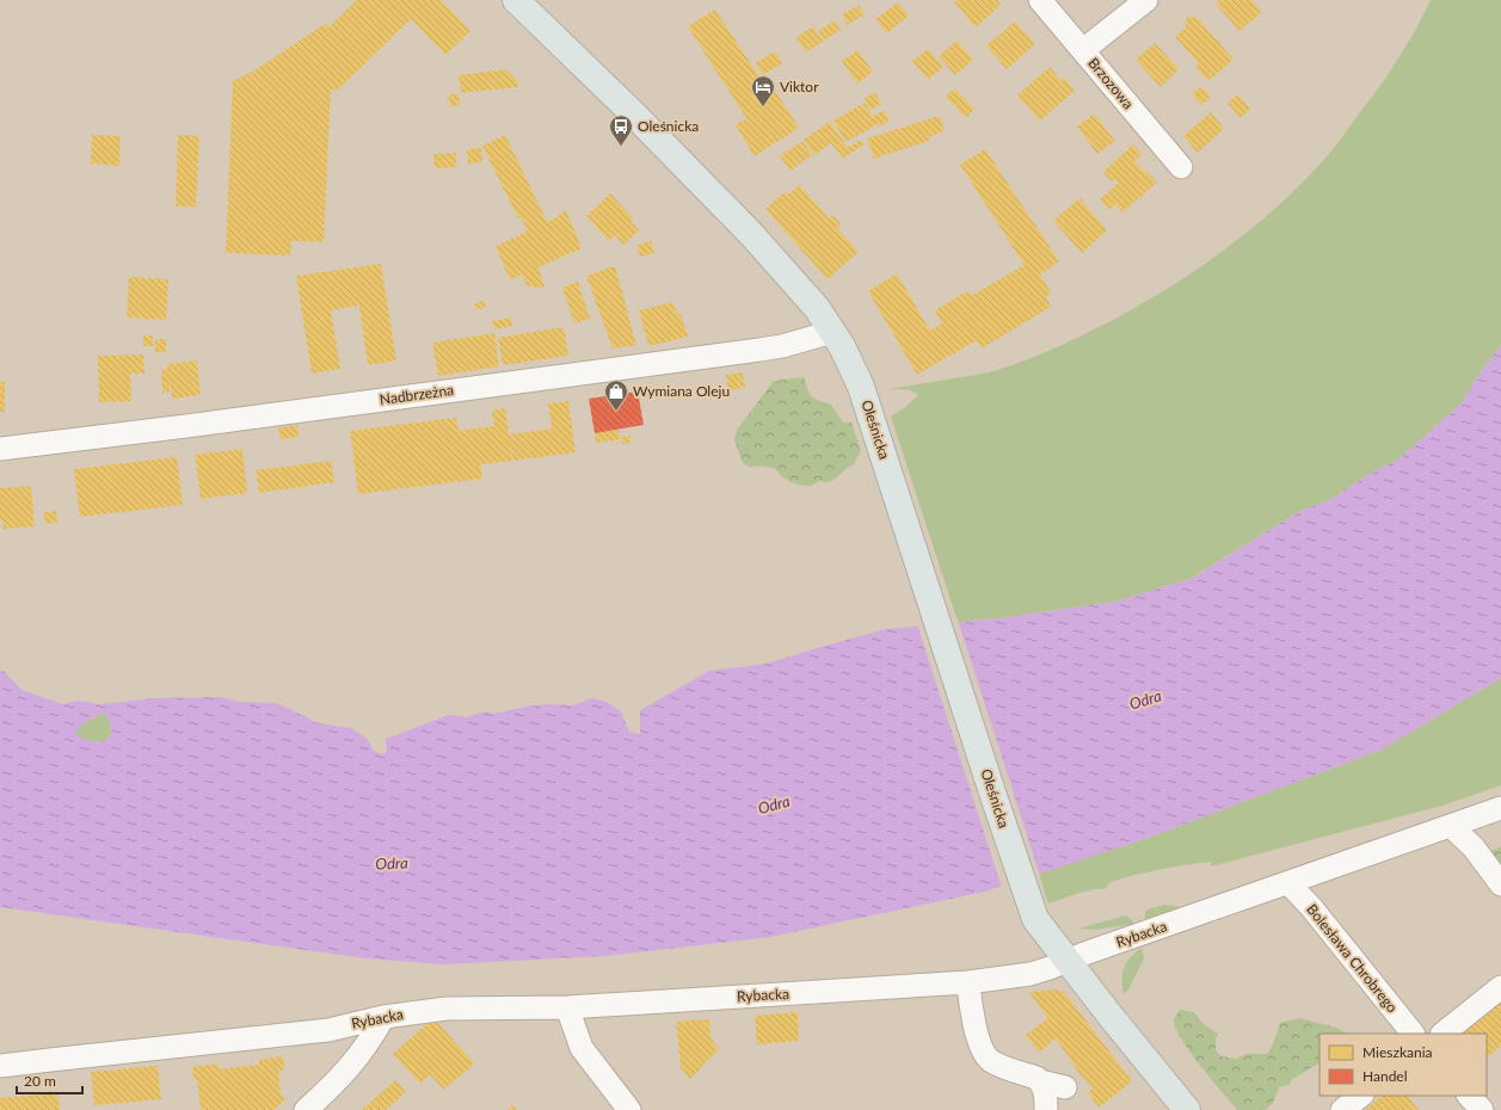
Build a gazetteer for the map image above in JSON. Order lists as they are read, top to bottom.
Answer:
{
  "streets": {
    "main road": ["Oleśnicka"],
    "street": [
      "Brzozowa",
      "Nadbrzeżna",
      "Rybacka",
      "Bolesława Chrobrego"
    ]
  },
  "crossings": [
    ["Nadbrzeżna", "Oleśnicka"],
    ["Oleśnicka", "Rybacka"],
    ["Rybacka", "Bolesława Chrobrego"]
  ],
  "water": ["Odra"],
  "places": {
    "hotel": ["Viktor"],
    "bus stop": ["Oleśnicka"],
    "shop": ["Wymiana Oleju"]
  },
  "legend": ["Mieszkania", "Handel"],
  "scale_bar": "20 m"
}
